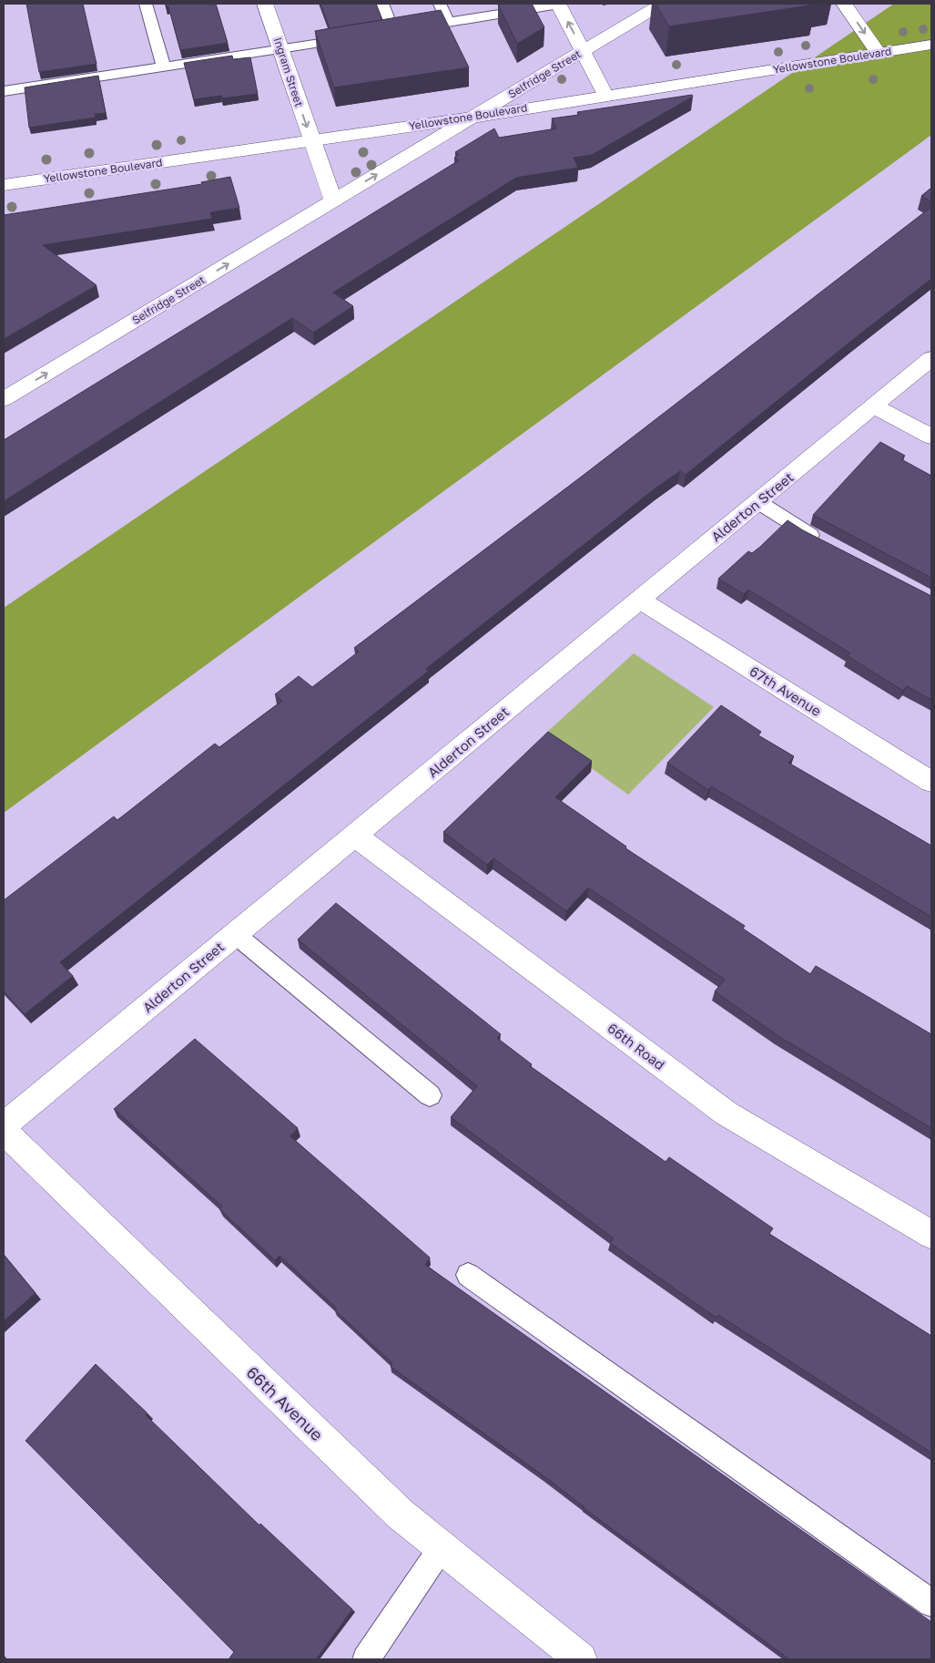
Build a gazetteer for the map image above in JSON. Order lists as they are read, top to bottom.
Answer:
{
  "streets": {
    "street": [
      "Yellowstone Boulevard",
      "Ingram Street",
      "Selfridge Street",
      "Alderton Street",
      "67th Avenue",
      "66th Road",
      "66th Avenue"
    ]
  },
  "crossings": [
    ["Yellowstone Boulevard", "Ingram Street"],
    ["Yellowstone Boulevard", "Selfridge Street"],
    ["Alderton Street", "67th Avenue"],
    ["Alderton Street", "66th Road"]
  ],
  "one_way": ["Ingram Street", "Selfridge Street"]
}
